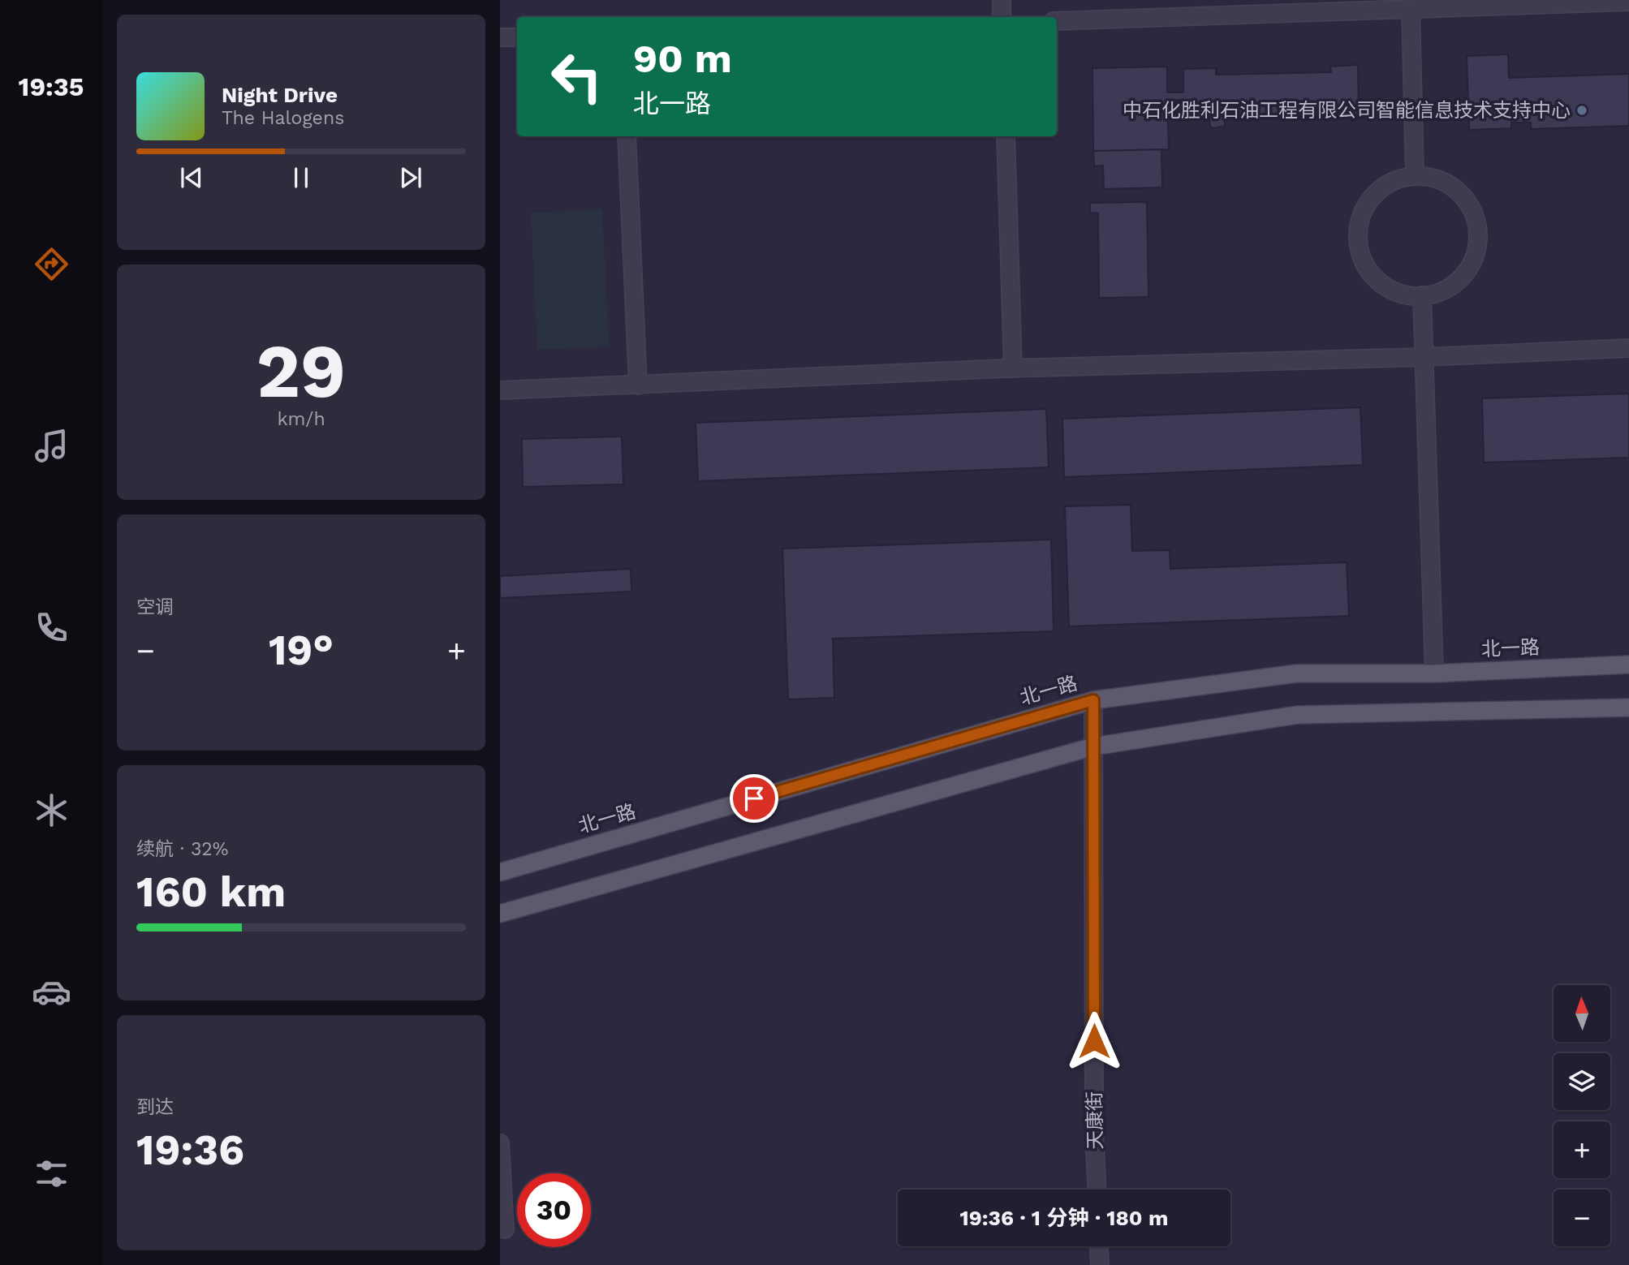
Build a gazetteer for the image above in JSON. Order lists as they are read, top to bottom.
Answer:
{
  "streets": {
    "main road": ["北一路"],
    "street": ["天康街"]
  },
  "crossings": [
    ["北一路", "天康街"]
  ],
  "places": ["中石化胜利石油工程有限公司智能信息技术支持中心"],
  "north": "top",
  "page": {
    "tabs": "19:35",
    "turn": ["90 m", "北一路"],
    "song": ["Night Drive", "The Halogens"],
    "tile": [
      ["29", "km/h"],
      "空调",
      ["续航 · 32%", "160 km"],
      ["到达", "19:36"]
    ],
    "heat": ["−", "19°", "+"],
    "map_buttons": ["+", "−"],
    "limit": "30",
    "trip": "19:36 · 1 分钟 · 180 m"
  }
}
